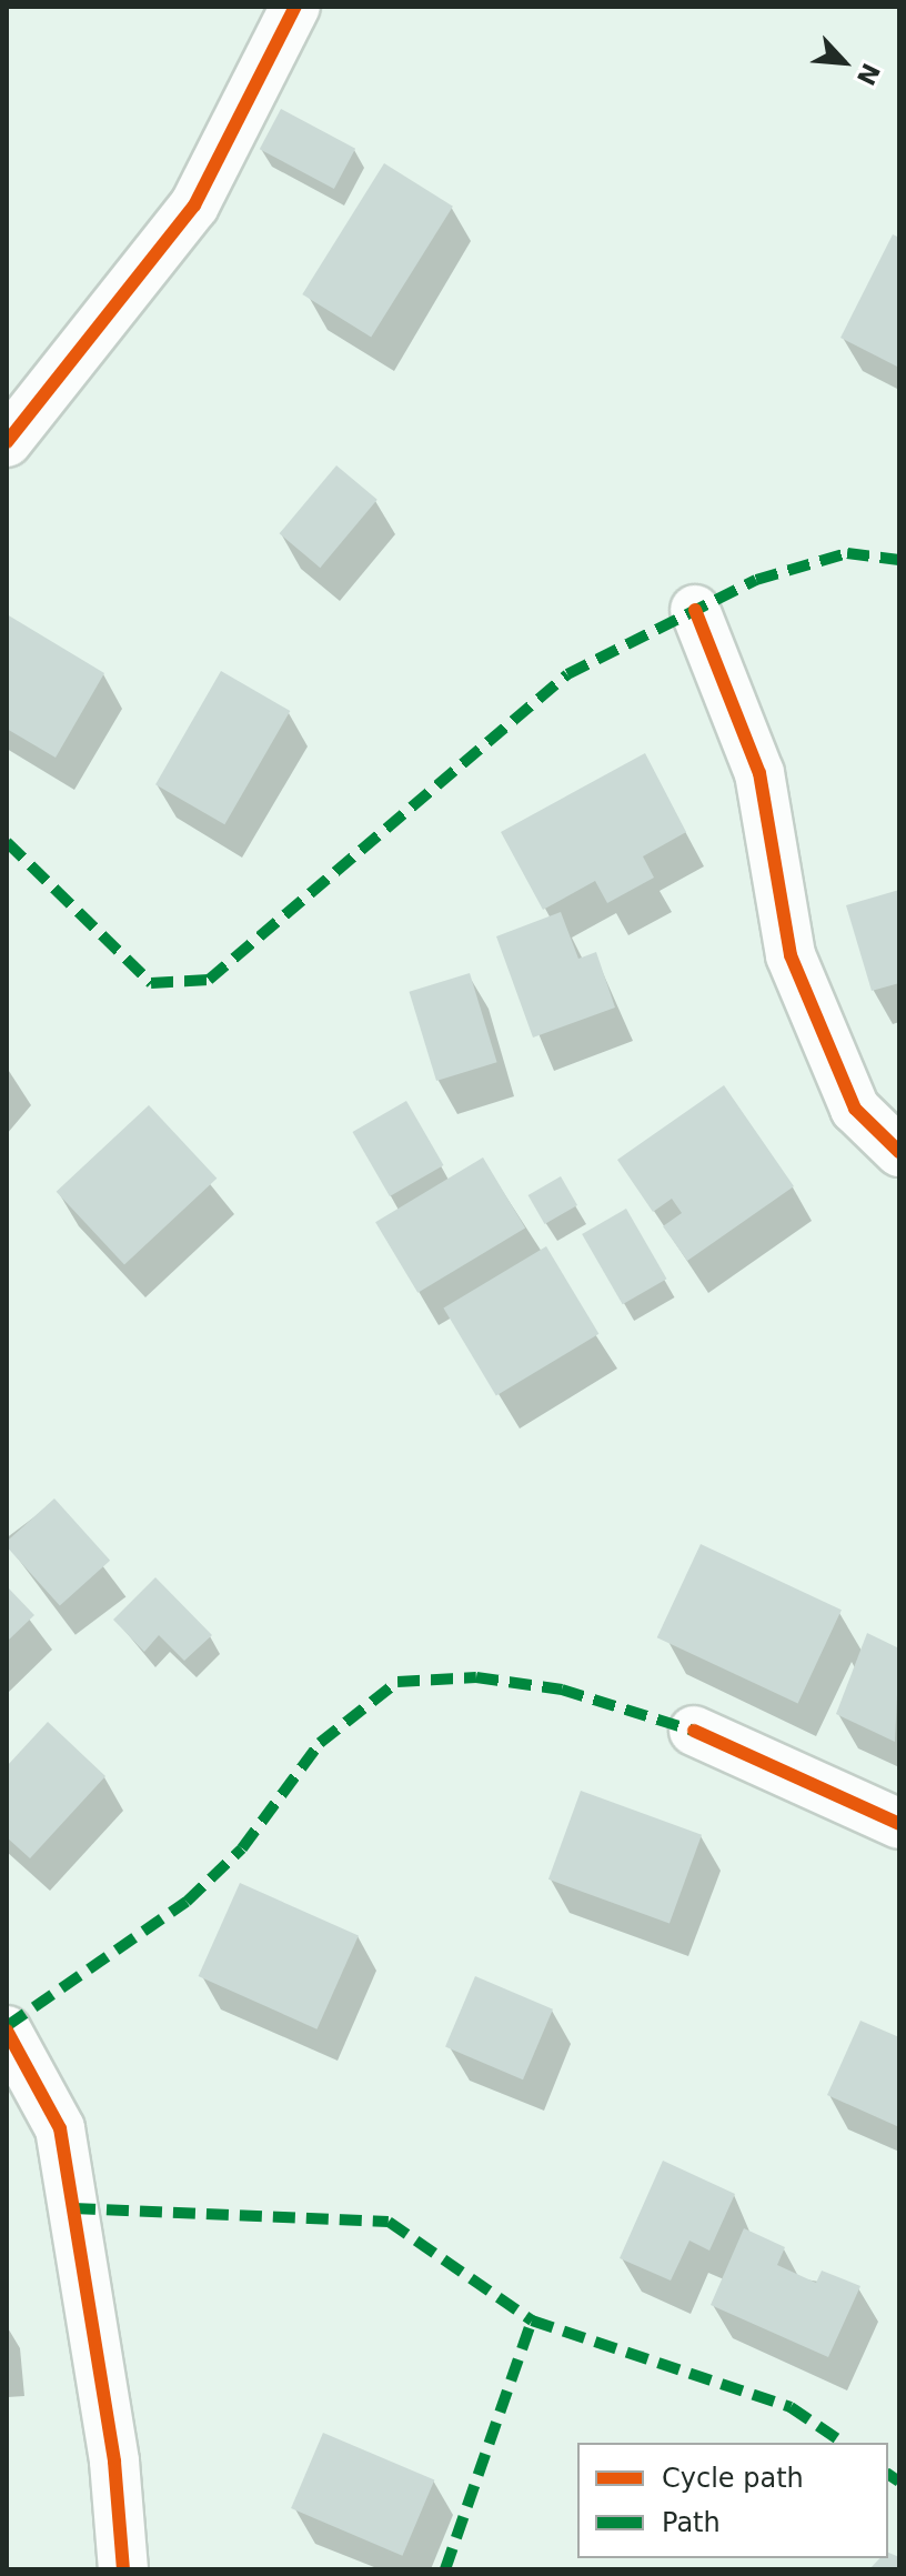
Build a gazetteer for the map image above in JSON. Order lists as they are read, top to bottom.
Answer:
{
  "legend": ["Cycle path", "Path"],
  "north": "bottom right"
}
